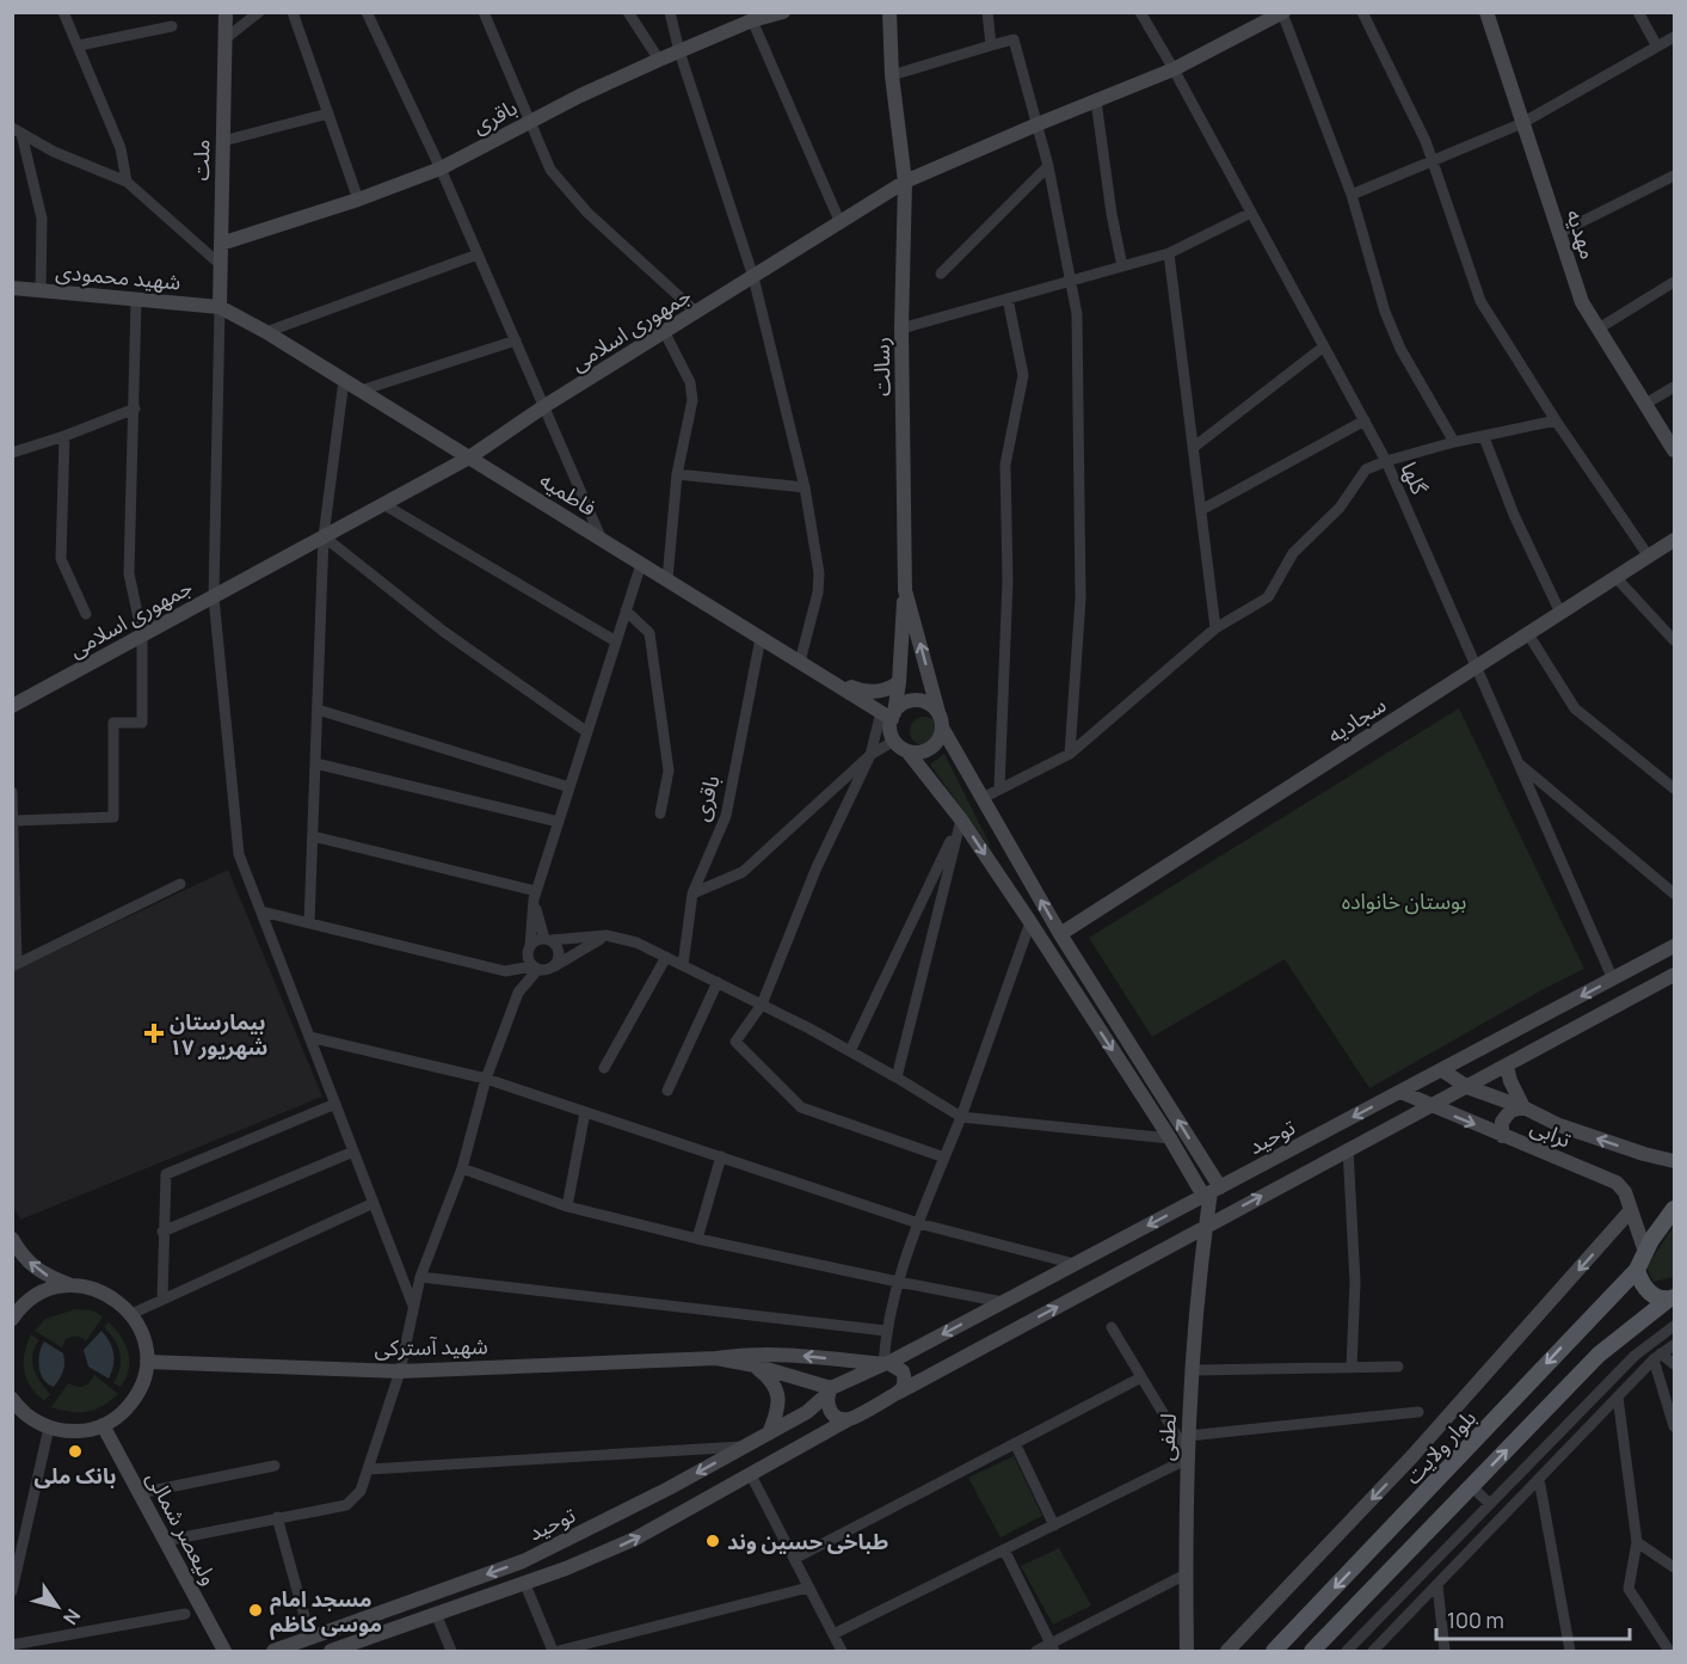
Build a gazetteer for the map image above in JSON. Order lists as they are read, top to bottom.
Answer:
{
  "streets": {
    "main road": [
      "باقری",
      "ملت",
      "مهدیه",
      "شهید محمودی",
      "جمهوری اسلامی",
      "رسالت",
      "فاطمیه",
      "سجادیه",
      "ترابی",
      "توحید",
      "شهید آسترکی",
      "لطفی",
      "بلوار ولایت",
      "ولیعصر شمالی"
    ],
    "street": ["گلها"]
  },
  "crossings": [
    ["باقری", "ملت"],
    ["باقری", "فاطمیه"],
    ["ملت", "شهید محمودی"],
    ["ملت", "فاطمیه"],
    ["شهید محمودی", "فاطمیه"],
    ["جمهوری اسلامی", "رسالت"],
    ["جمهوری اسلامی", "گلها"],
    ["جمهوری اسلامی", "فاطمیه"],
    ["رسالت", "فاطمیه"],
    ["رسالت", "سجادیه"],
    ["رسالت", "توحید"],
    ["رسالت", "لطفی"],
    ["گلها", "سجادیه"],
    ["گلها", "توحید"],
    ["ترابی", "توحید"],
    ["ترابی", "بلوار ولایت"],
    ["توحید", "لطفی"]
  ],
  "parks": ["بوستان خانواده"],
  "places": {
    "health": ["بیمارستان ۱۷ شهریور"],
    "other": ["بانک ملی", "طباخی حسین وند", "مسجد امام موسی کاظم"]
  },
  "scale_bar": "100 m",
  "north": "bottom right"
}
